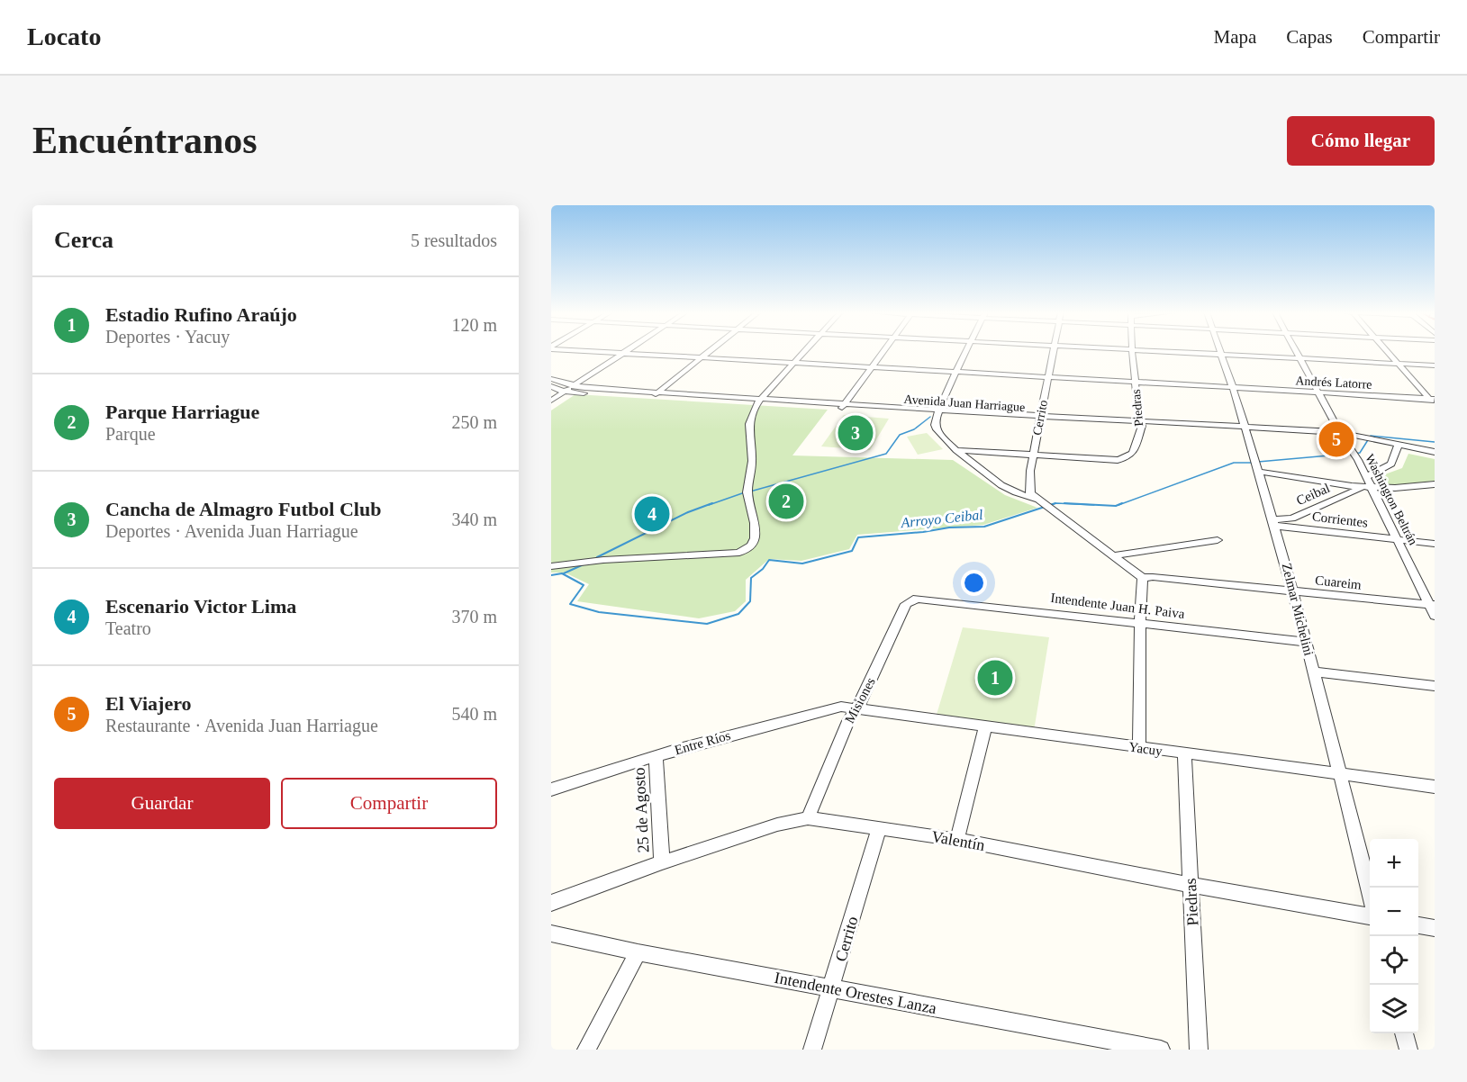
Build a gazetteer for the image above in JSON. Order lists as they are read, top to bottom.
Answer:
{
  "streets": {
    "street": [
      "Andrés Latorre",
      "Avenida Juan Harriague",
      "Piedras",
      "Cerrito",
      "Ceibal",
      "Washington Beltrán",
      "Corrientes",
      "Cuareim",
      "Intendente Juan H. Paiva",
      "Zelmar Michelini",
      "Misiones",
      "Entre Ríos",
      "Yacuy",
      "25 de Agosto",
      "Valentín",
      "Intendente Orestes Lanza"
    ]
  },
  "crossings": [
    ["Andrés Latorre", "Piedras"],
    ["Andrés Latorre", "Cerrito"],
    ["Andrés Latorre", "Washington Beltrán"],
    ["Andrés Latorre", "Zelmar Michelini"],
    ["Avenida Juan Harriague", "Piedras"],
    ["Avenida Juan Harriague", "Cerrito"],
    ["Avenida Juan Harriague", "Washington Beltrán"],
    ["Avenida Juan Harriague", "Zelmar Michelini"],
    ["Piedras", "Cerrito"],
    ["Piedras", "Yacuy"],
    ["Piedras", "Valentín"],
    ["Cerrito", "Valentín"],
    ["Cerrito", "Intendente Orestes Lanza"],
    ["Ceibal", "Washington Beltrán"],
    ["Ceibal", "Corrientes"],
    ["Ceibal", "Zelmar Michelini"],
    ["Washington Beltrán", "Corrientes"],
    ["Washington Beltrán", "Cuareim"],
    ["Corrientes", "Zelmar Michelini"],
    ["Cuareim", "Zelmar Michelini"],
    ["Intendente Juan H. Paiva", "Zelmar Michelini"],
    ["Intendente Juan H. Paiva", "Misiones"],
    ["Zelmar Michelini", "Yacuy"],
    ["Misiones", "Entre Ríos"],
    ["Misiones", "Yacuy"],
    ["Misiones", "Valentín"],
    ["Entre Ríos", "Yacuy"],
    ["Entre Ríos", "25 de Agosto"],
    ["25 de Agosto", "Valentín"]
  ],
  "water": ["Arroyo Ceibal"],
  "page": {
    "header": "Locato",
    "nav": ["Mapa", "Capas", "Compartir"],
    "buttons": [
      "Cómo llegar",
      ["Guardar", "Compartir"]
    ],
    "title": "Encuéntranos",
    "heading": ["Cerca", "5 resultados"],
    "list": [
      {
        "mark": "1",
        "name": "Estadio Rufino Araújo",
        "note": "Deportes · Yacuy",
        "value": "120 m"
      },
      {
        "mark": "2",
        "name": "Parque Harriague",
        "note": "Parque",
        "value": "250 m"
      },
      {
        "mark": "3",
        "name": "Cancha de Almagro Futbol Club",
        "note": "Deportes · Avenida Juan Harriague",
        "value": "340 m"
      },
      {
        "mark": "4",
        "name": "Escenario Victor Lima",
        "note": "Teatro",
        "value": "370 m"
      },
      {
        "mark": "5",
        "name": "El Viajero",
        "note": "Restaurante · Avenida Juan Harriague",
        "value": "540 m"
      }
    ],
    "pins": [
      "3",
      "5",
      "2",
      "4",
      "1"
    ],
    "map_buttons": ["+", "−"]
  }
}
